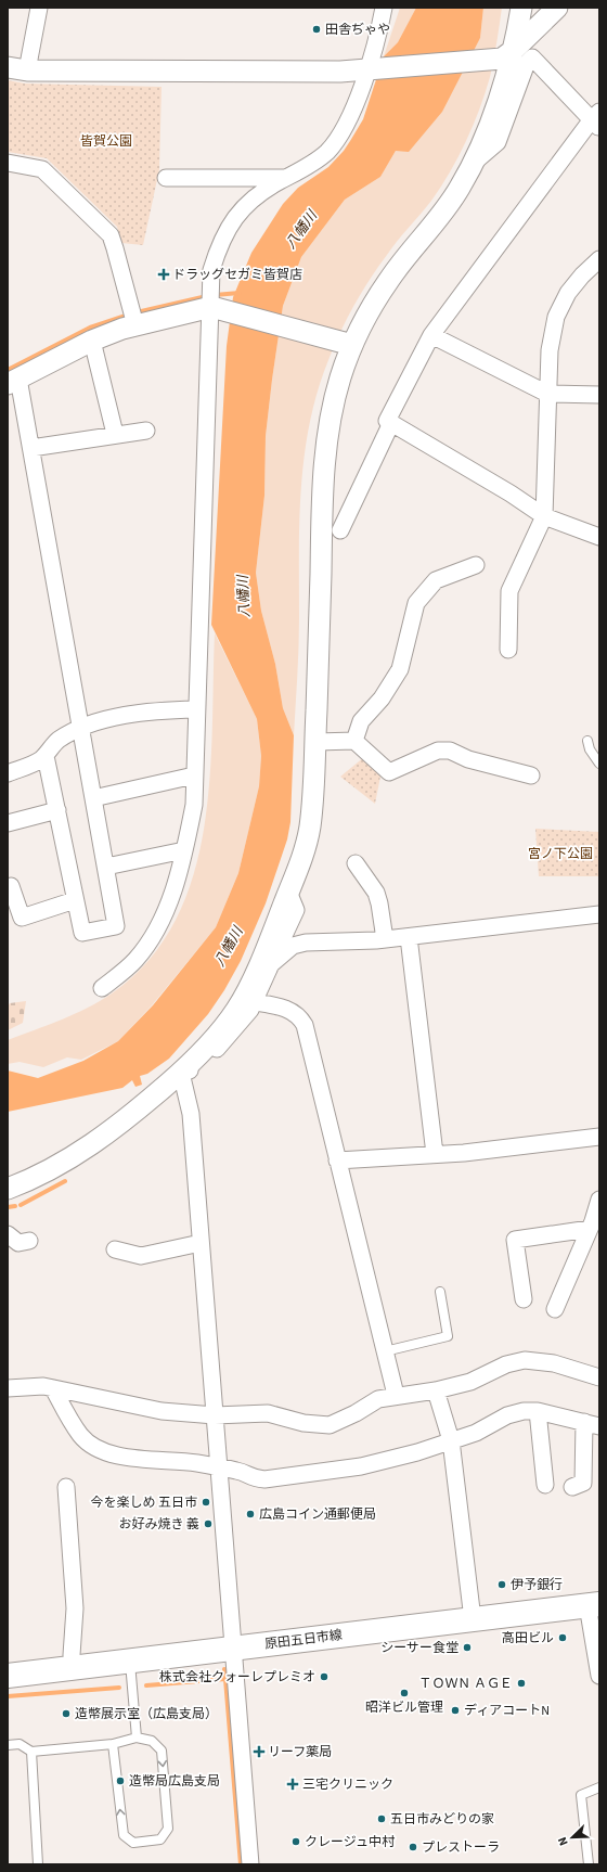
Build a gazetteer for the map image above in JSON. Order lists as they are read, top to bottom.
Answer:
{
  "streets": {
    "main road": ["原田五日市線"]
  },
  "water": ["八幡川"],
  "parks": ["皆賀公園", "宮ノ下公園"],
  "places": {
    "other": [
      "田舎ぢゃや",
      "今を楽しめ 五日市",
      "広島コイン通郵便局",
      "お好み焼き 義",
      "伊予銀行",
      "高田ビル",
      "シーサー食堂",
      "株式会社クォーレプレミオ",
      "ＴＯＷＮ ＡＧＥ",
      "昭洋ビル管理",
      "ディアコートN",
      "造幣展示室（広島支局）",
      "造幣局広島支局",
      "五日市みどりの家",
      "クレージュ中村",
      "プレストーラ"
    ],
    "health": ["ドラッグセガミ皆賀店", "リーフ薬局", "三宅クリニック"]
  },
  "north": "bottom left"
}
